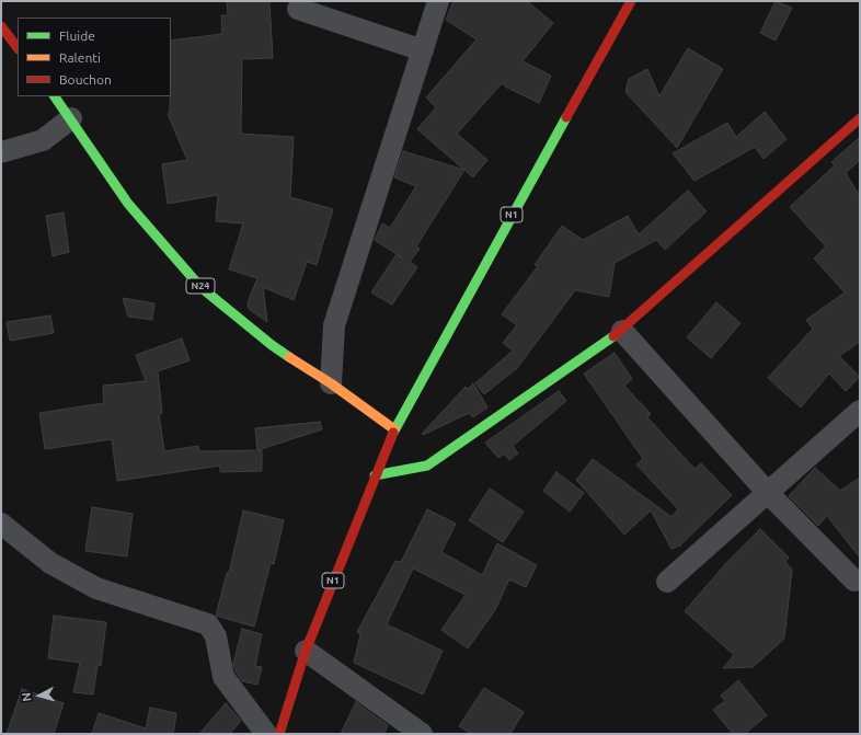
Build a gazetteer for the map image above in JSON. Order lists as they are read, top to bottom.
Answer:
{
  "streets": {
    "main road": ["N1", "N24"]
  },
  "crossings": [
    ["N1", "N24"]
  ],
  "legend": ["Fluide", "Ralenti", "Bouchon"],
  "north": "left"
}
